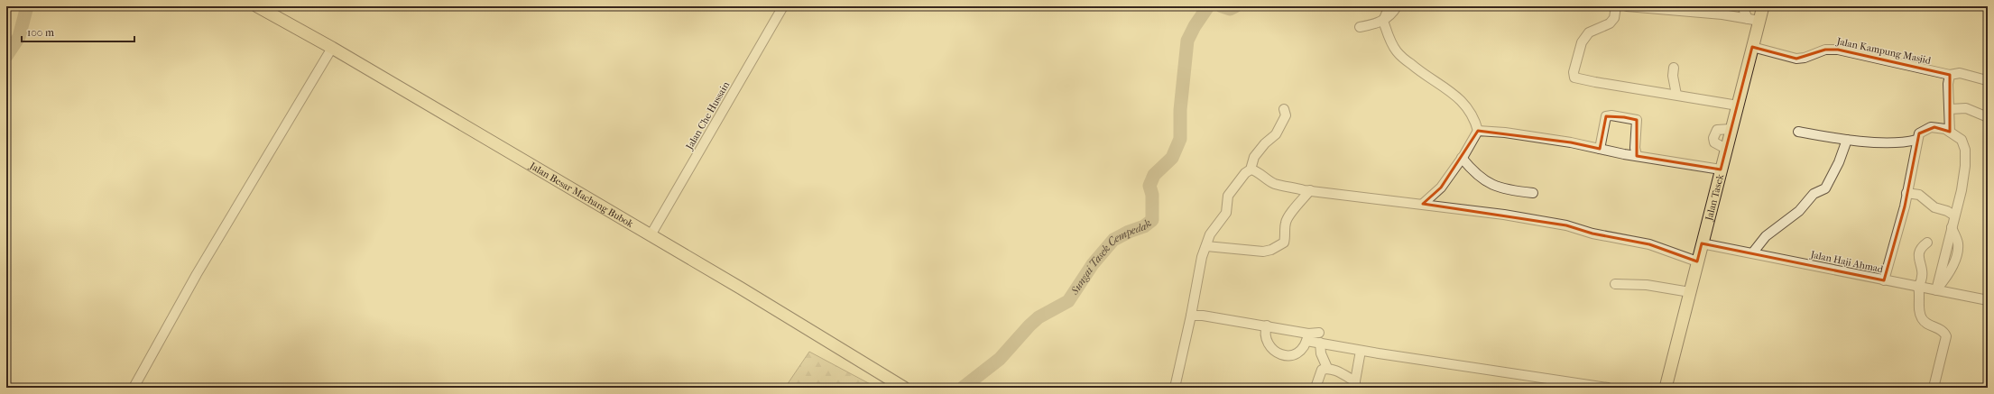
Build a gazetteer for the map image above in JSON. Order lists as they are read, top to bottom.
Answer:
{
  "streets": {
    "main road": ["Jalan Besar Machang Bubok", "Jalan Tasek"],
    "street": ["Jalan Kampung Masjid", "Jalan Che Hussain", "Jalan Haji Ahmad"]
  },
  "crossings": [
    ["Jalan Kampung Masjid", "Jalan Tasek"],
    ["Jalan Che Hussain", "Jalan Besar Machang Bubok"],
    ["Jalan Tasek", "Jalan Haji Ahmad"]
  ],
  "water": ["Sungai Tasek Cempedak"],
  "scale_bar": "100 m"
}
